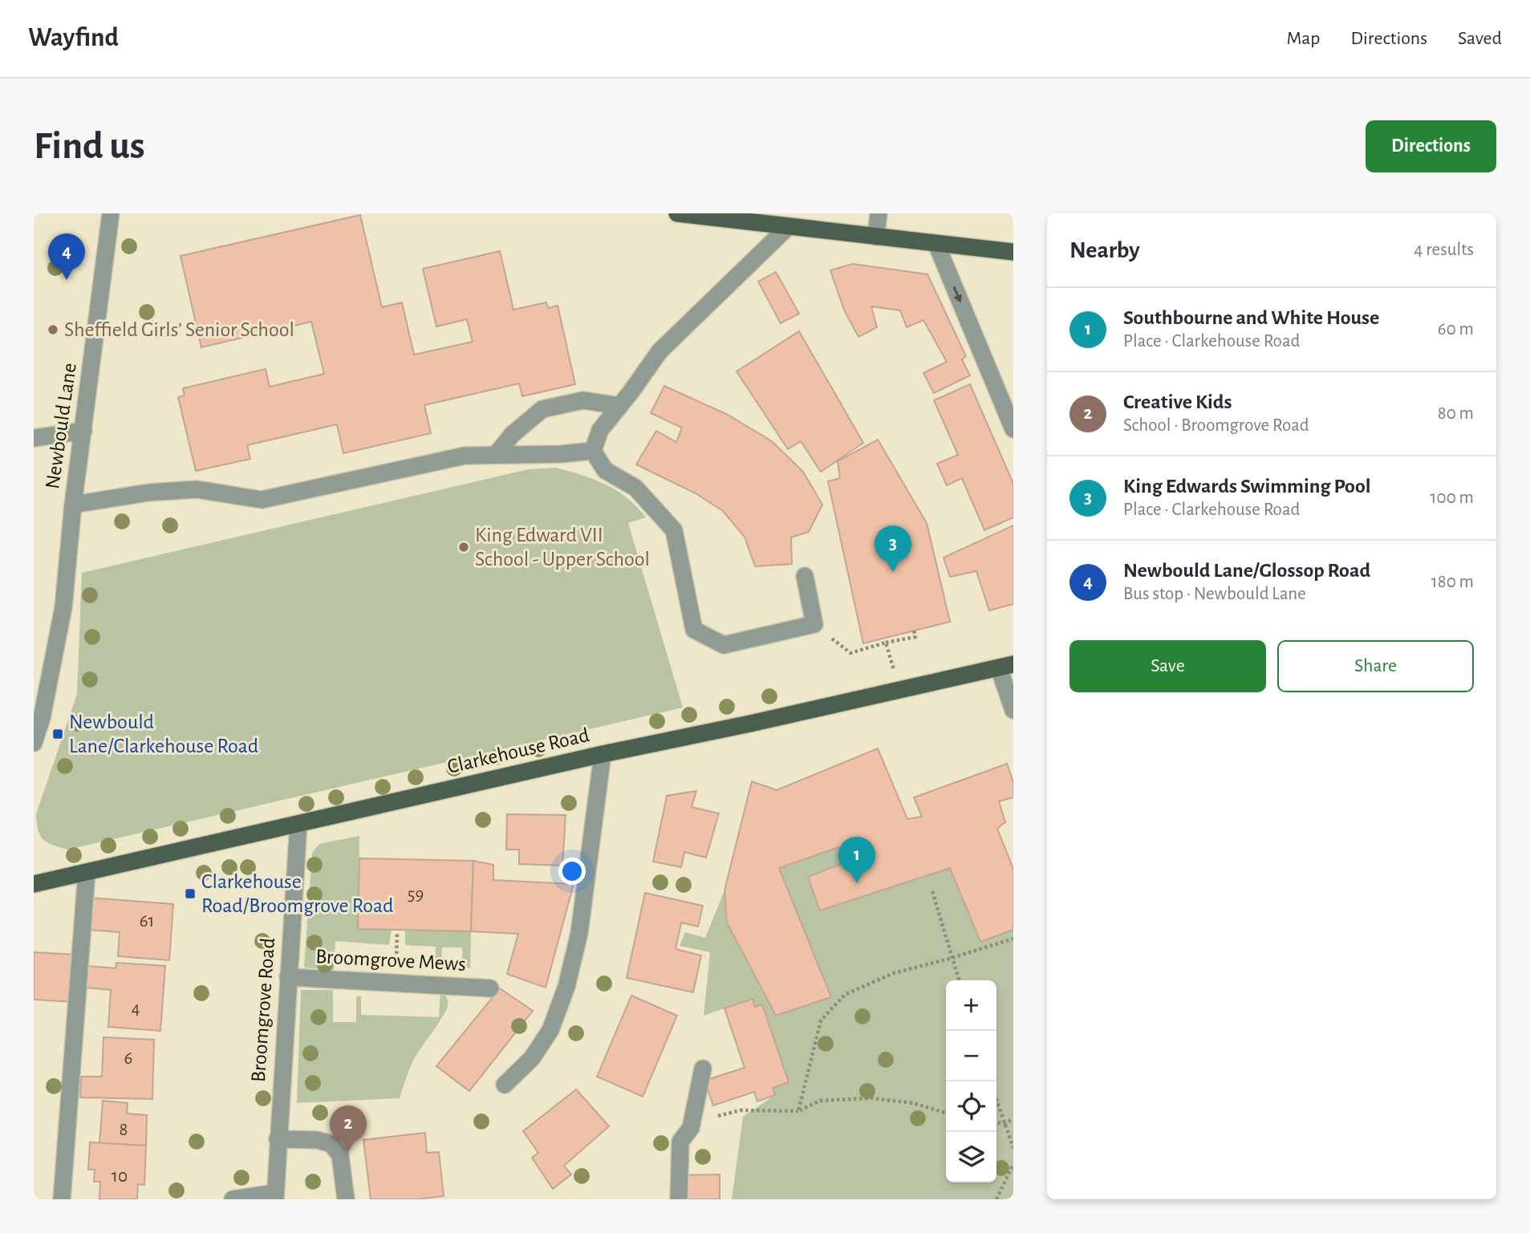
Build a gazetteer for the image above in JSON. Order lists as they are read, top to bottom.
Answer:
{
  "streets": {
    "main road": ["Clarkehouse Road"],
    "street": ["Newbould Lane", "Broomgrove Mews", "Broomgrove Road"]
  },
  "crossings": [
    ["Clarkehouse Road", "Broomgrove Road"],
    ["Broomgrove Mews", "Broomgrove Road"]
  ],
  "places": {
    "other": ["Sheffield Girls’ Senior School", "King Edward VII School - Upper School"],
    "transit": ["Newbould Lane/Clarkehouse Road", "Clarkehouse Road/Broomgrove Road"]
  },
  "house_numbers": [
    "59",
    "61",
    "4",
    "6",
    "8",
    "10"
  ],
  "page": {
    "header": "Wayfind",
    "nav": ["Map", "Directions", "Saved"],
    "buttons": [
      "Directions",
      ["Save", "Share"]
    ],
    "title": "Find us",
    "heading": ["Nearby", "4 results"],
    "pins": [
      "4",
      "3",
      "1",
      "2"
    ],
    "list": [
      {
        "mark": "1",
        "name": "Southbourne and White House",
        "note": "Place · Clarkehouse Road",
        "value": "60 m"
      },
      {
        "mark": "2",
        "name": "Creative Kids",
        "note": "School · Broomgrove Road",
        "value": "80 m"
      },
      {
        "mark": "3",
        "name": "King Edwards Swimming Pool",
        "note": "Place · Clarkehouse Road",
        "value": "100 m"
      },
      {
        "mark": "4",
        "name": "Newbould Lane/Glossop Road",
        "note": "Bus stop · Newbould Lane",
        "value": "180 m"
      }
    ],
    "map_buttons": ["+", "−"]
  }
}
